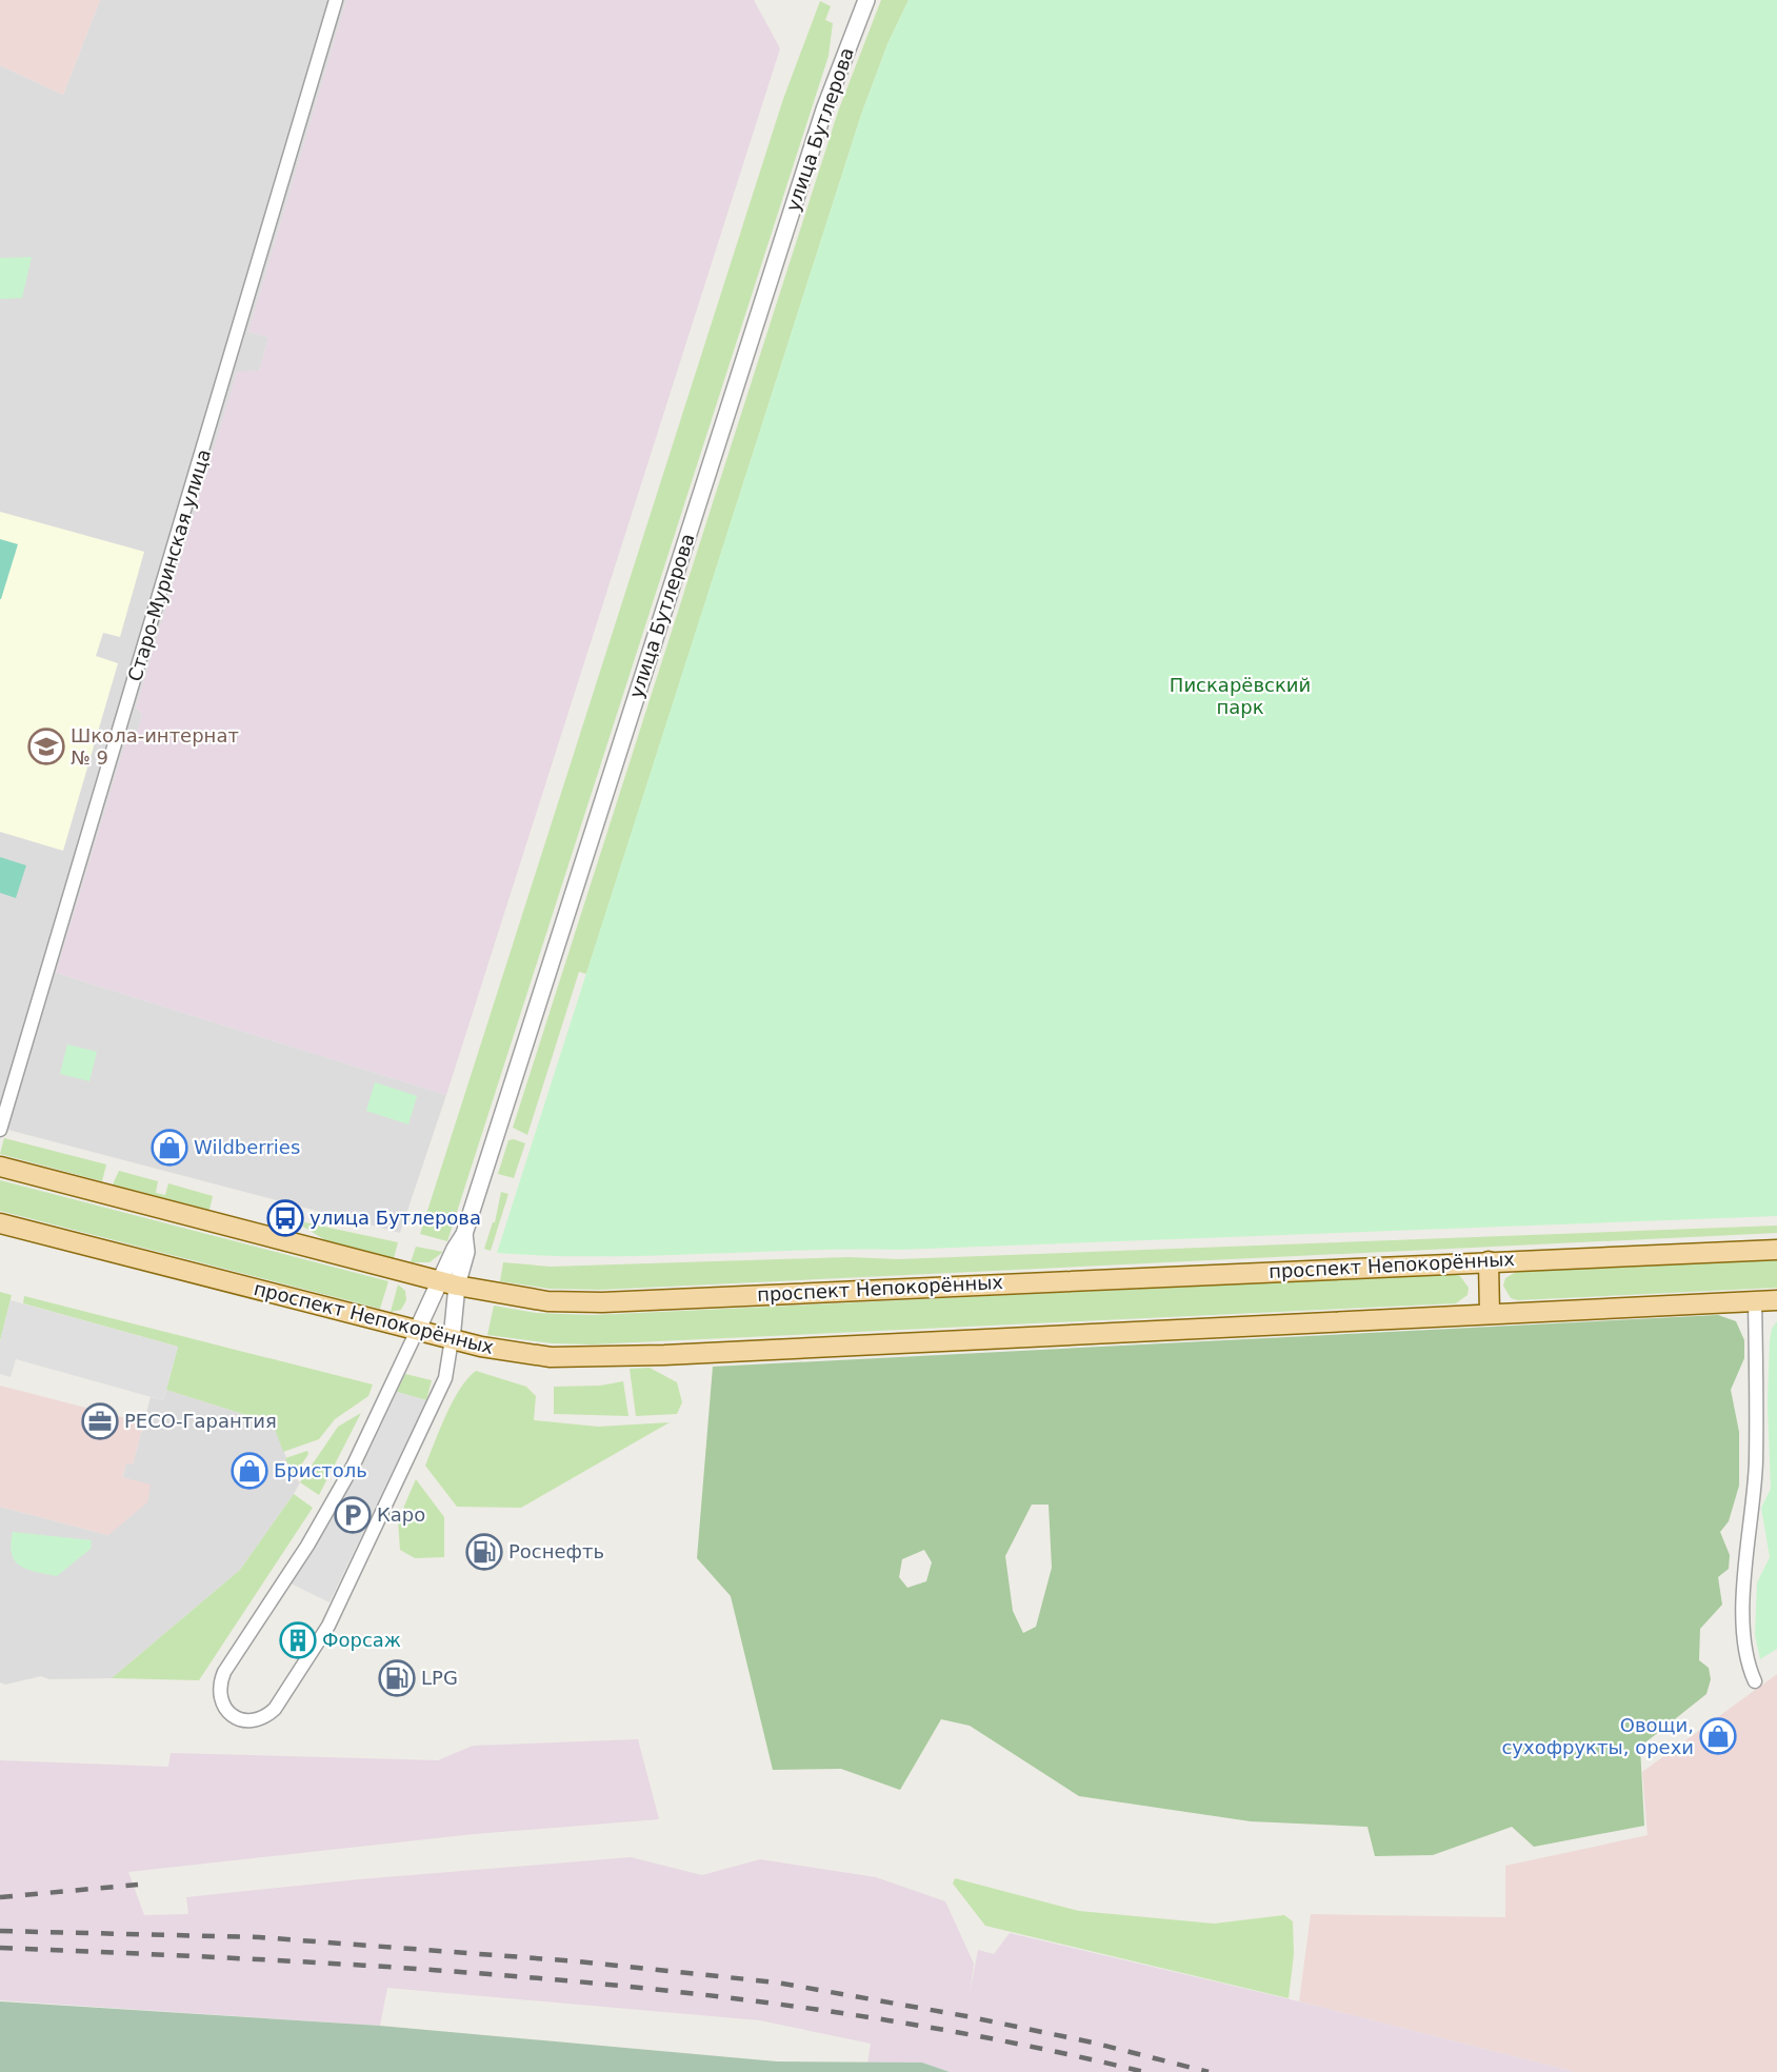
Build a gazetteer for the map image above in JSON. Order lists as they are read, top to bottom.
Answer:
{
  "streets": {
    "main road": ["проспект Непокорённых"],
    "street": ["улица Бутлерова", "Старо-Муринская улица"]
  },
  "crossings": [
    ["улица Бутлерова", "проспект Непокорённых"]
  ],
  "parks": ["Пискарёвский парк"],
  "places": {
    "school or university": ["Школа-интернат № 9"],
    "shop": ["Wildberries", "Бристоль", "Овощи, сухофрукты, орехи"],
    "bus stop": ["улица Бутлерова"],
    "office": ["РЕСО-Гарантия"],
    "parking": ["Каро"],
    "fuel station": ["Роснефть", "LPG"],
    "building": ["Форсаж"]
  }
}
